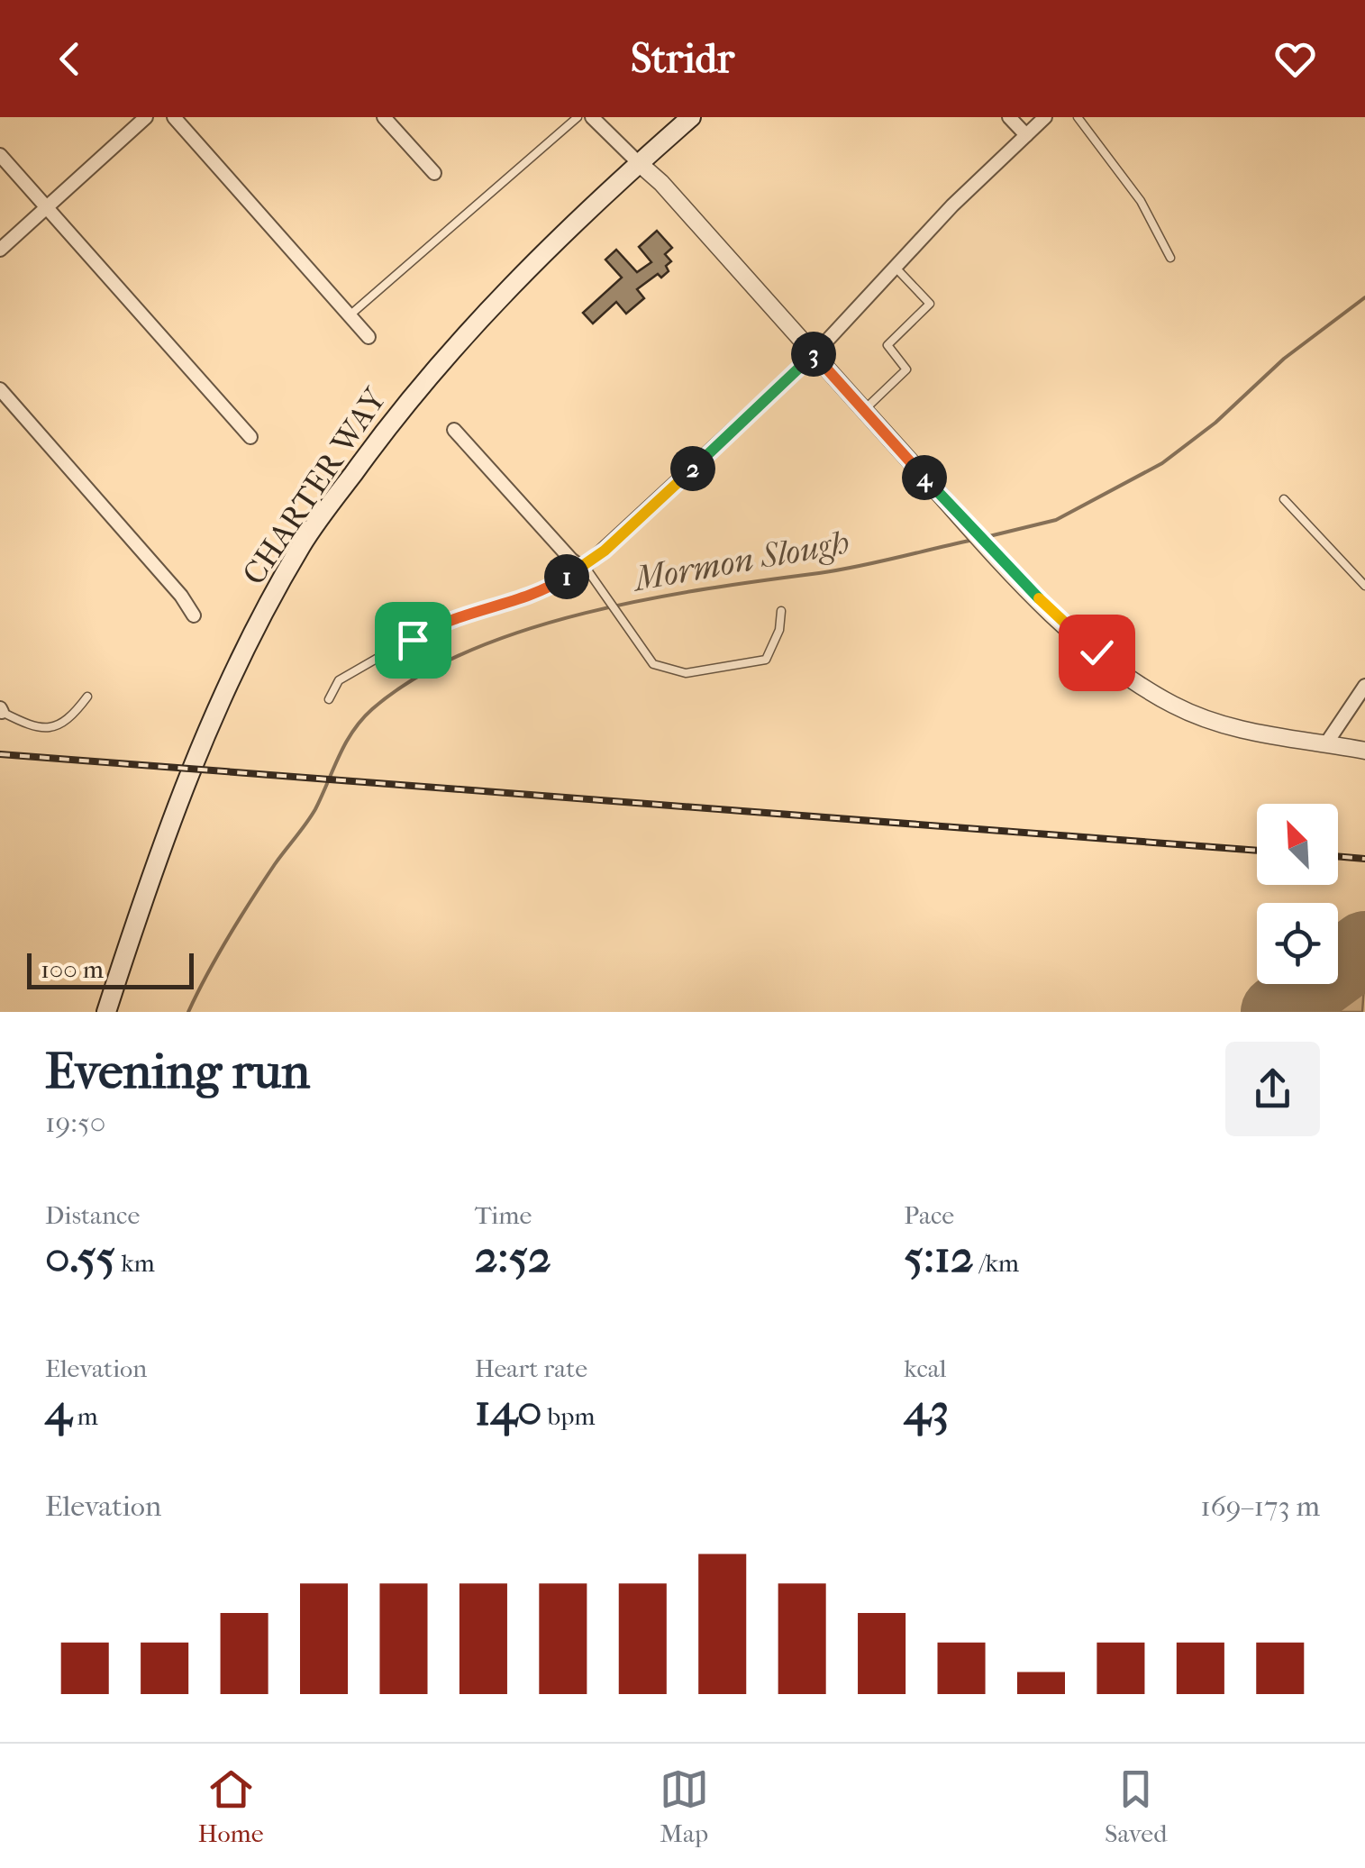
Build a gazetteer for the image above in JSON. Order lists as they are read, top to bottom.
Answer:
{
  "streets": {
    "main road": ["CHARTER WAY"]
  },
  "water": ["Mormon Slough"],
  "scale_bar": "100 m",
  "north": "top left",
  "page": {
    "header": "Stridr",
    "pins": [
      "3",
      "2",
      "4",
      "1"
    ],
    "scale": "100 m",
    "heading": ["Evening run", "19:50"],
    "stats": [
      ["Distance", "0.55 km"],
      ["Time", "2:52"],
      ["Pace", "5:12 /km"],
      ["Elevation", "4 m"],
      ["Heart rate", "140 bpm"],
      ["kcal", "43"]
    ],
    "chart": ["Elevation", "169–173 m"],
    "tabs": ["Home", "Map", "Saved"]
  }
}
